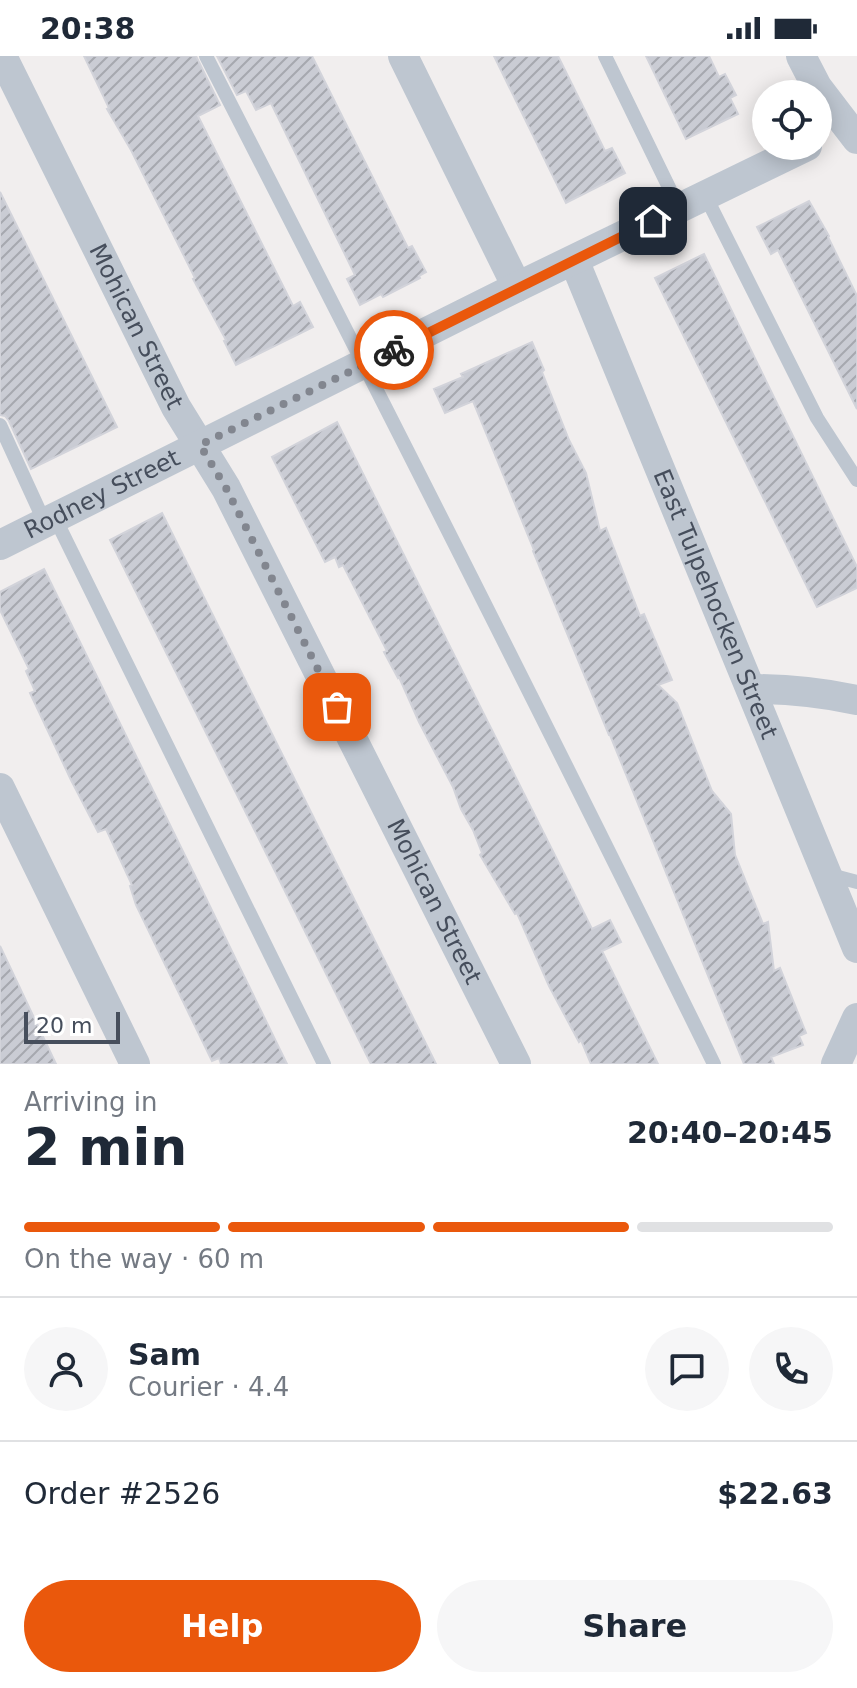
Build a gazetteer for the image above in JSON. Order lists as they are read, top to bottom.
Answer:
{
  "streets": {
    "street": ["Mohican Street", "Rodney Street", "East Tulpehocken Street"]
  },
  "crossings": [
    ["Mohican Street", "Rodney Street"],
    ["Rodney Street", "East Tulpehocken Street"]
  ],
  "scale_bar": "20 m",
  "page": {
    "status": "20:38",
    "scale": "20 m",
    "heading": ["2 min", "Arriving in", "20:40–20:45"],
    "panel": [
      "Sam",
      "Courier · 4.4",
      "Order #2526",
      "$22.63"
    ],
    "bar": "On the way · 60 m",
    "buttons": ["Help", "Share"]
  }
}
